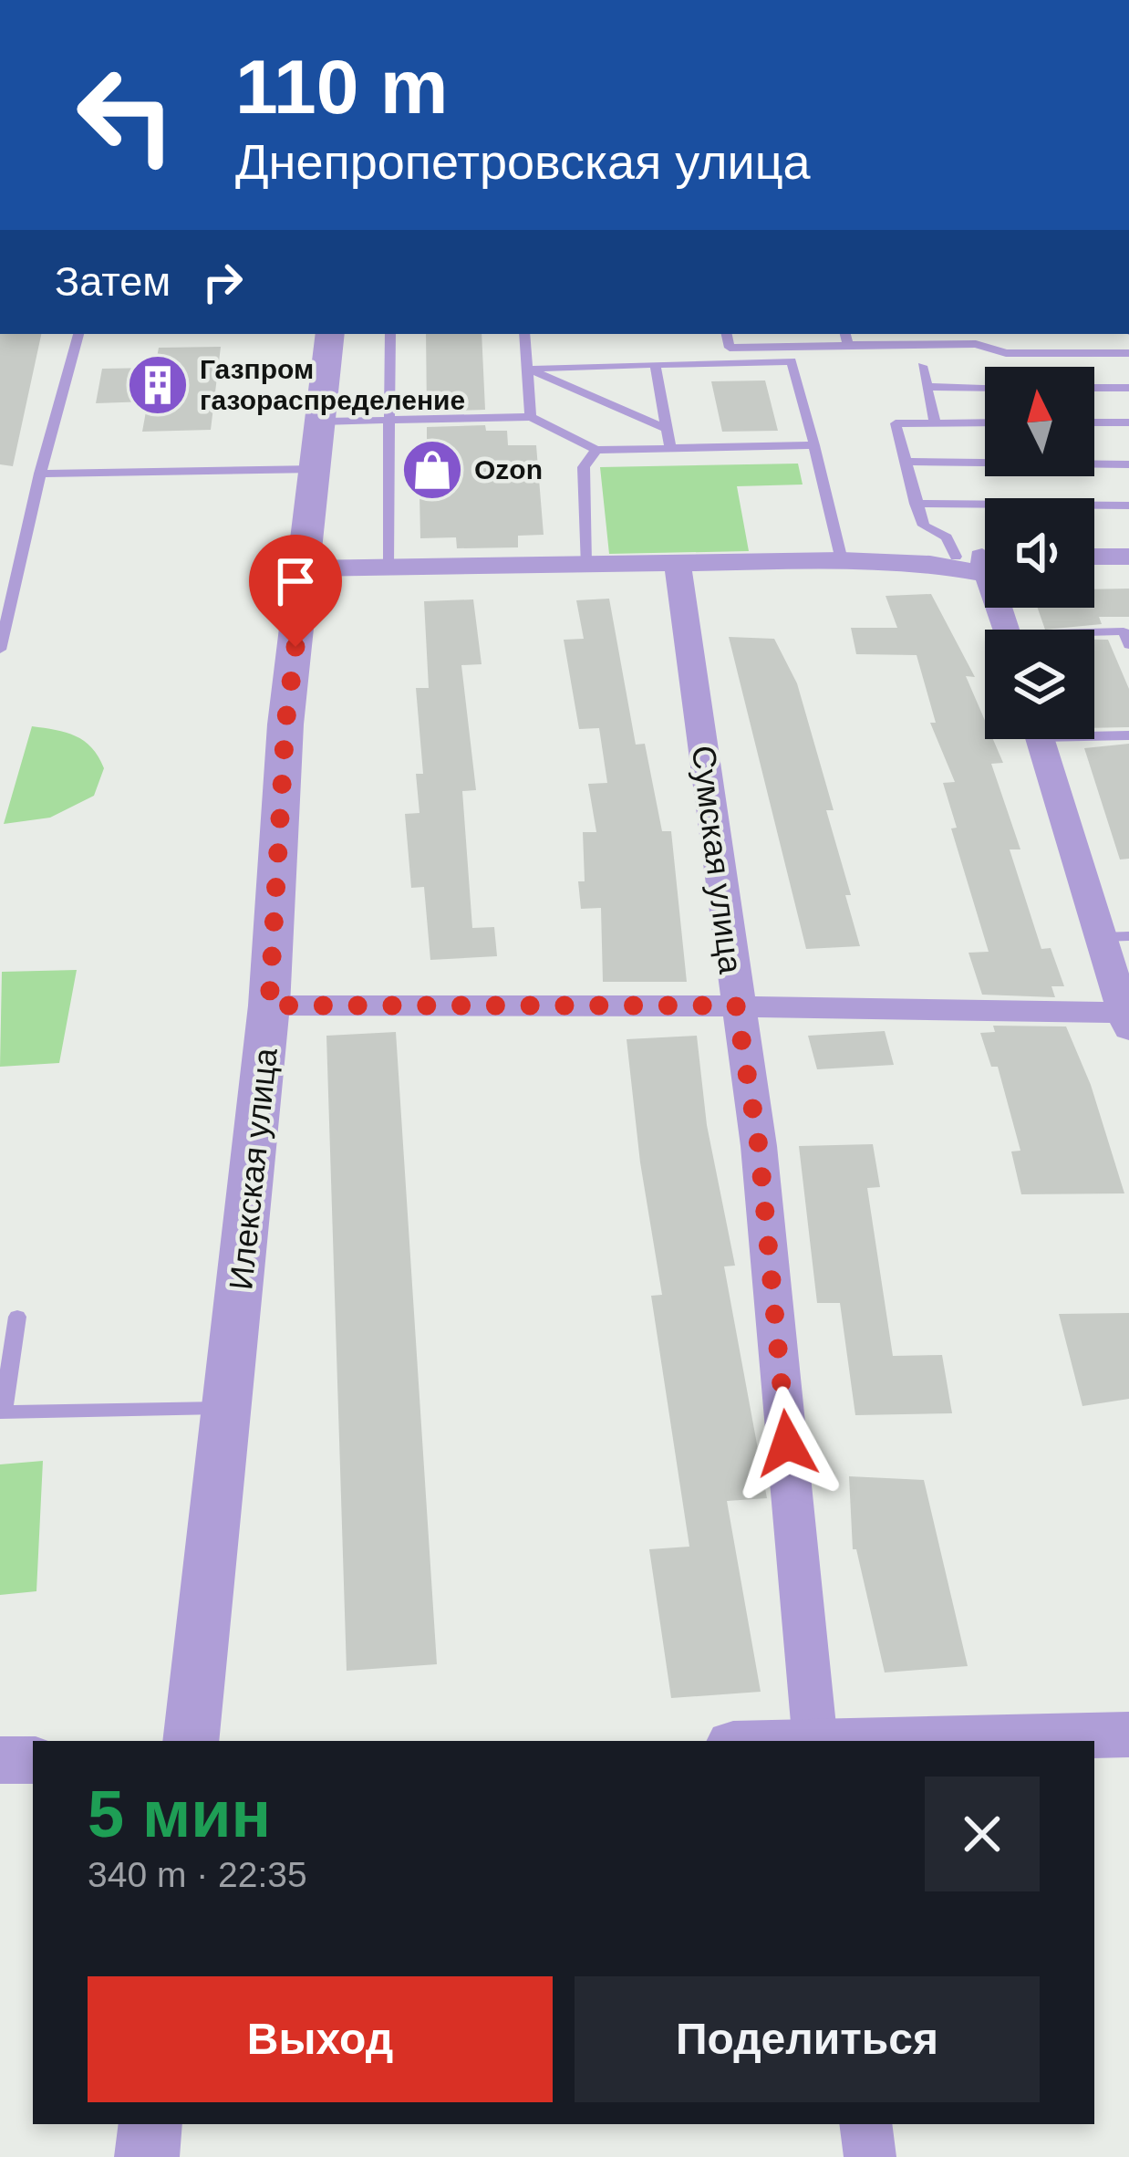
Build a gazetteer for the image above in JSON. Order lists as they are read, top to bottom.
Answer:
{
  "streets": {
    "street": ["Сумская улица", "Илекская улица"]
  },
  "places": {
    "building": ["Газпром газораспределение"],
    "shop": ["Ozon"]
  },
  "north": "top",
  "page": {
    "turn": ["110 m", "Днепропетровская улица"],
    "then": "Затем",
    "heading": ["5 мин", "340 m · 22:35"],
    "buttons": ["Выход", "Поделиться"]
  }
}
